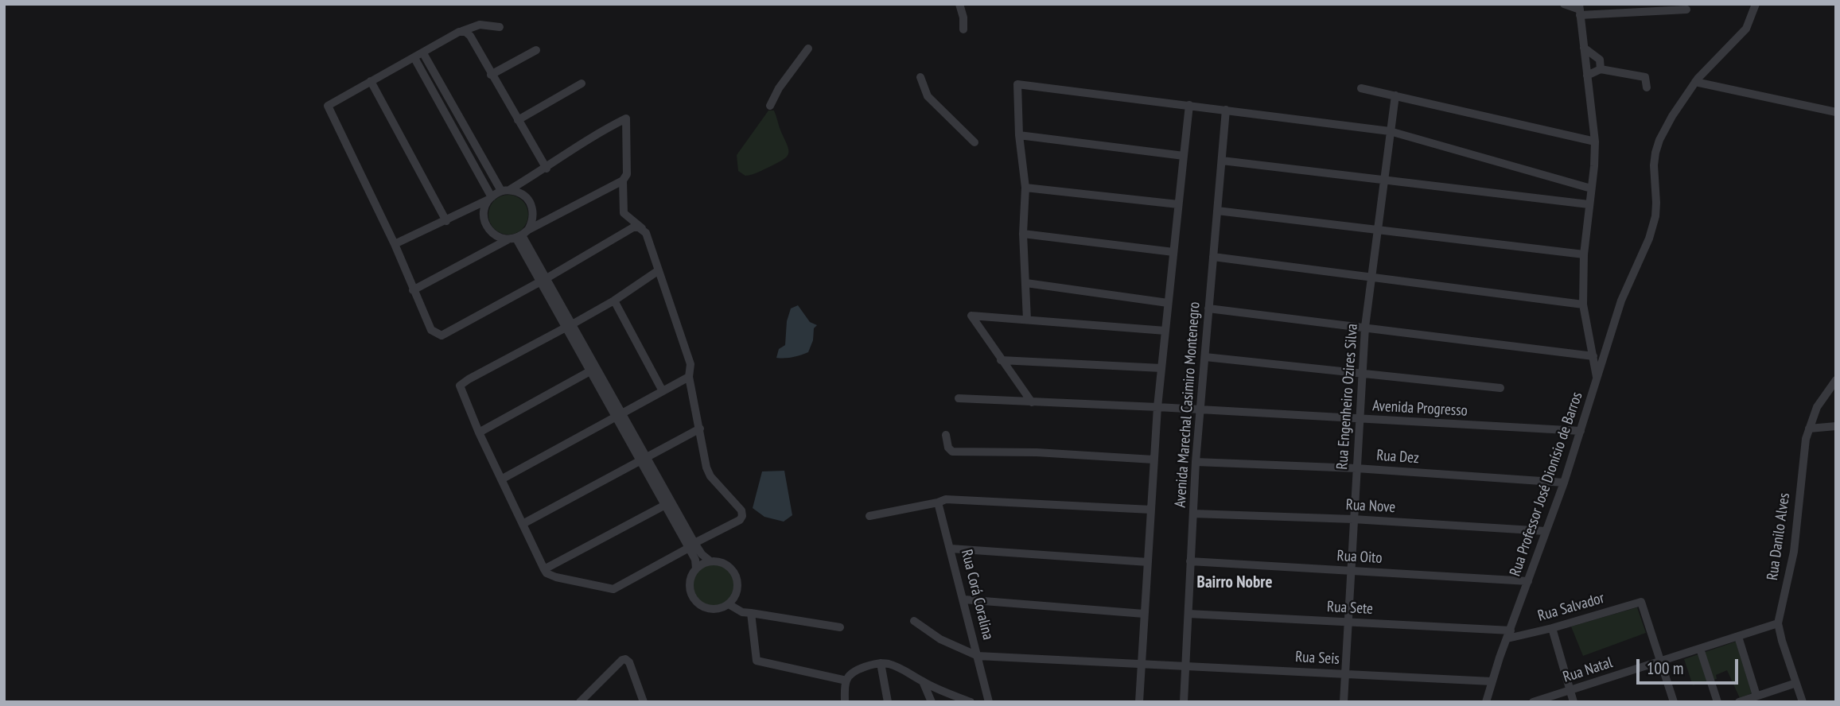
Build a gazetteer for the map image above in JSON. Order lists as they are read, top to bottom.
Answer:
{
  "streets": {
    "street": [
      "Rua Engenheiro Ozires Silva",
      "Avenida Marechal Casimiro Montenegro",
      "Avenida Progresso",
      "Rua Dez",
      "Rua Professor José Dionísio de Barros",
      "Rua Nove",
      "Rua Danilo Alves",
      "Rua Oito",
      "Rua Corá Coralina",
      "Rua Salvador",
      "Rua Sete",
      "Rua Seis",
      "Rua Natal"
    ]
  },
  "crossings": [
    ["Rua Engenheiro Ozires Silva", "Avenida Progresso"],
    ["Rua Engenheiro Ozires Silva", "Rua Dez"],
    ["Rua Engenheiro Ozires Silva", "Rua Nove"],
    ["Rua Engenheiro Ozires Silva", "Rua Oito"],
    ["Rua Engenheiro Ozires Silva", "Rua Sete"],
    ["Rua Engenheiro Ozires Silva", "Rua Seis"],
    ["Avenida Marechal Casimiro Montenegro", "Avenida Progresso"],
    ["Avenida Marechal Casimiro Montenegro", "Rua Dez"],
    ["Avenida Marechal Casimiro Montenegro", "Rua Nove"],
    ["Avenida Marechal Casimiro Montenegro", "Rua Oito"],
    ["Avenida Marechal Casimiro Montenegro", "Rua Sete"],
    ["Avenida Marechal Casimiro Montenegro", "Rua Seis"],
    ["Avenida Progresso", "Rua Professor José Dionísio de Barros"],
    ["Rua Dez", "Rua Professor José Dionísio de Barros"],
    ["Rua Professor José Dionísio de Barros", "Rua Nove"],
    ["Rua Professor José Dionísio de Barros", "Rua Oito"],
    ["Rua Professor José Dionísio de Barros", "Rua Salvador"],
    ["Rua Professor José Dionísio de Barros", "Rua Sete"],
    ["Rua Professor José Dionísio de Barros", "Rua Seis"],
    ["Rua Danilo Alves", "Rua Natal"],
    ["Rua Corá Coralina", "Rua Seis"],
    ["Rua Salvador", "Rua Sete"],
    ["Rua Salvador", "Rua Natal"]
  ],
  "districts": ["Bairro Nobre"],
  "scale_bar": "100 m"
}
